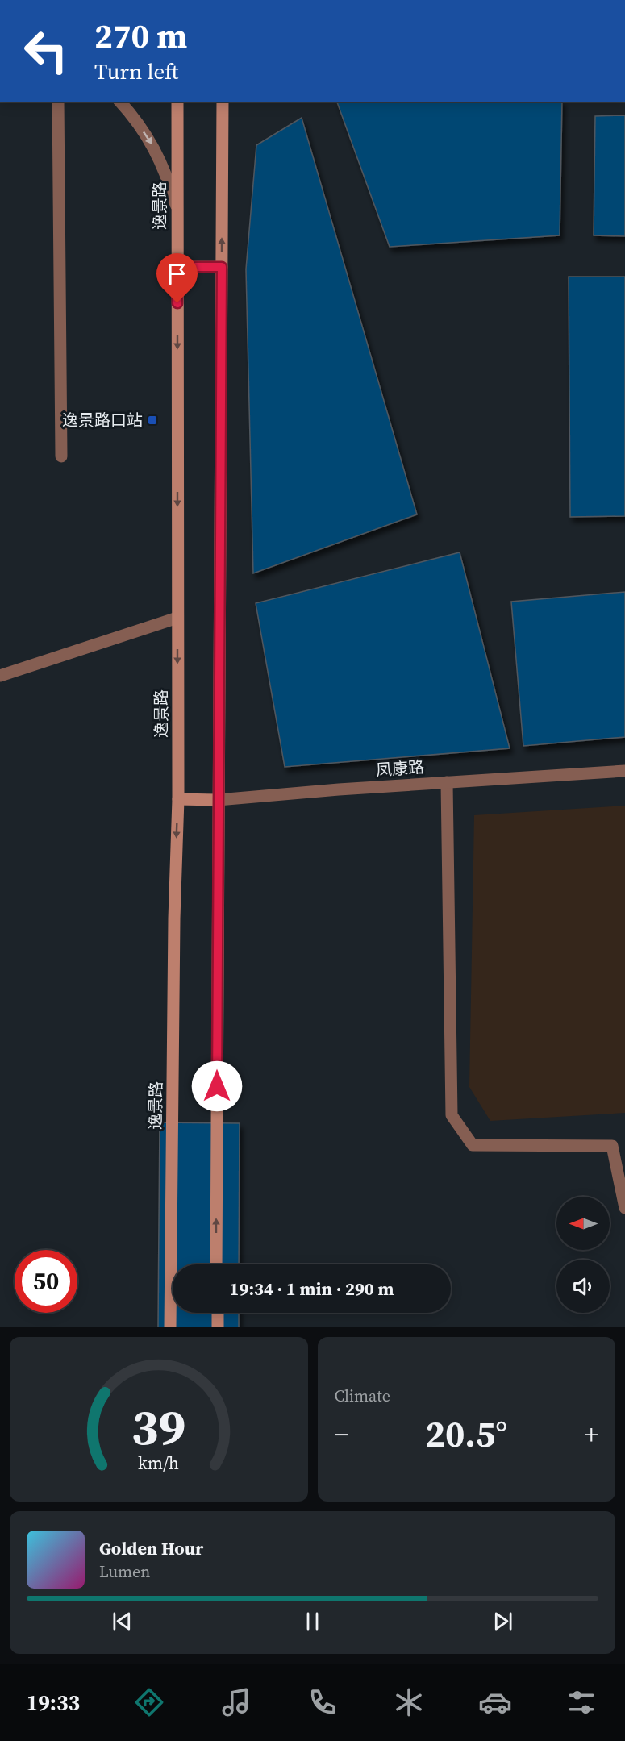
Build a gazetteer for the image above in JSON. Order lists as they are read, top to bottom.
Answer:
{
  "streets": {
    "main road": ["逸景路", "凤康路"]
  },
  "crossings": [
    ["逸景路", "凤康路"]
  ],
  "places": {
    "transit": ["逸景路口站"]
  },
  "north": "left",
  "page": {
    "turn": ["270 m", "Turn left"],
    "limit": "50",
    "trip": "19:34 · 1 min · 290 m",
    "tile": "Climate",
    "heat": ["−", "20.5°", "+"],
    "song": ["Golden Hour", "Lumen"],
    "tabs": "19:33",
    "gauge": ["39", "km/h"]
  }
}
